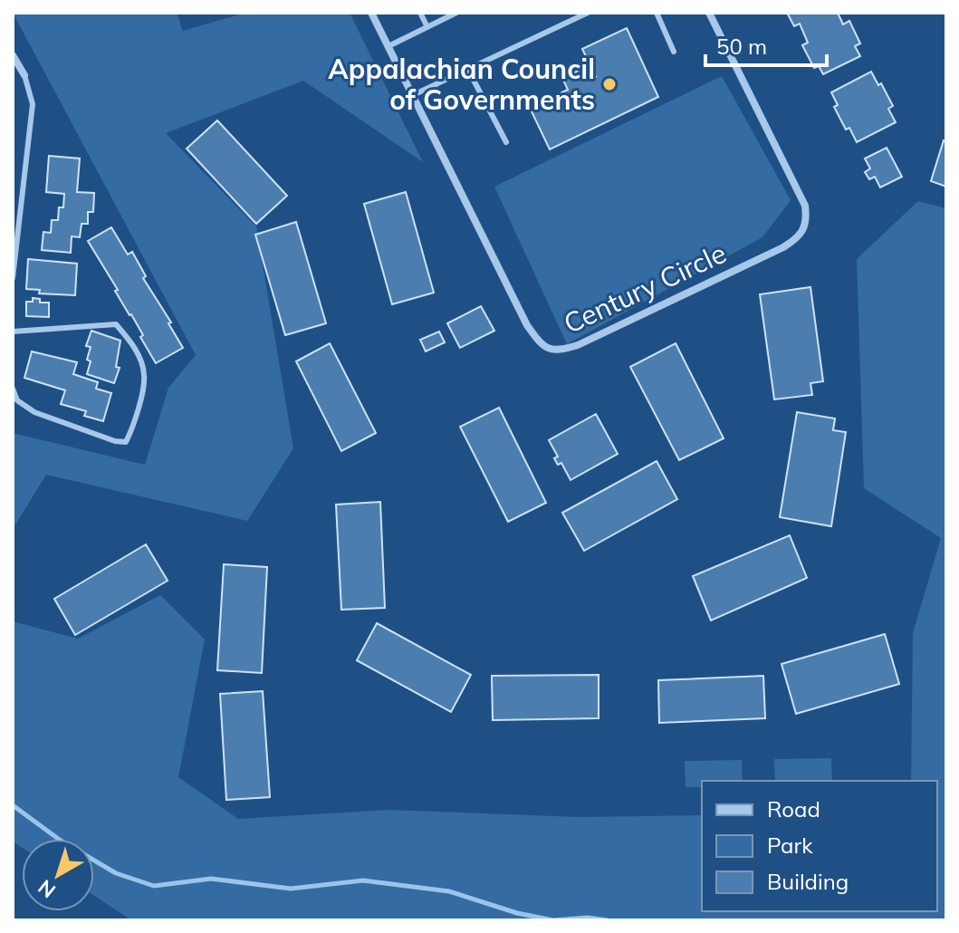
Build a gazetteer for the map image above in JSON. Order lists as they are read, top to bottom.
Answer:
{
  "streets": {
    "street": ["Century Circle"]
  },
  "places": ["Appalachian Council of Governments"],
  "legend": ["Road", "Park", "Building"],
  "scale_bar": "50 m",
  "north": "bottom left"
}
